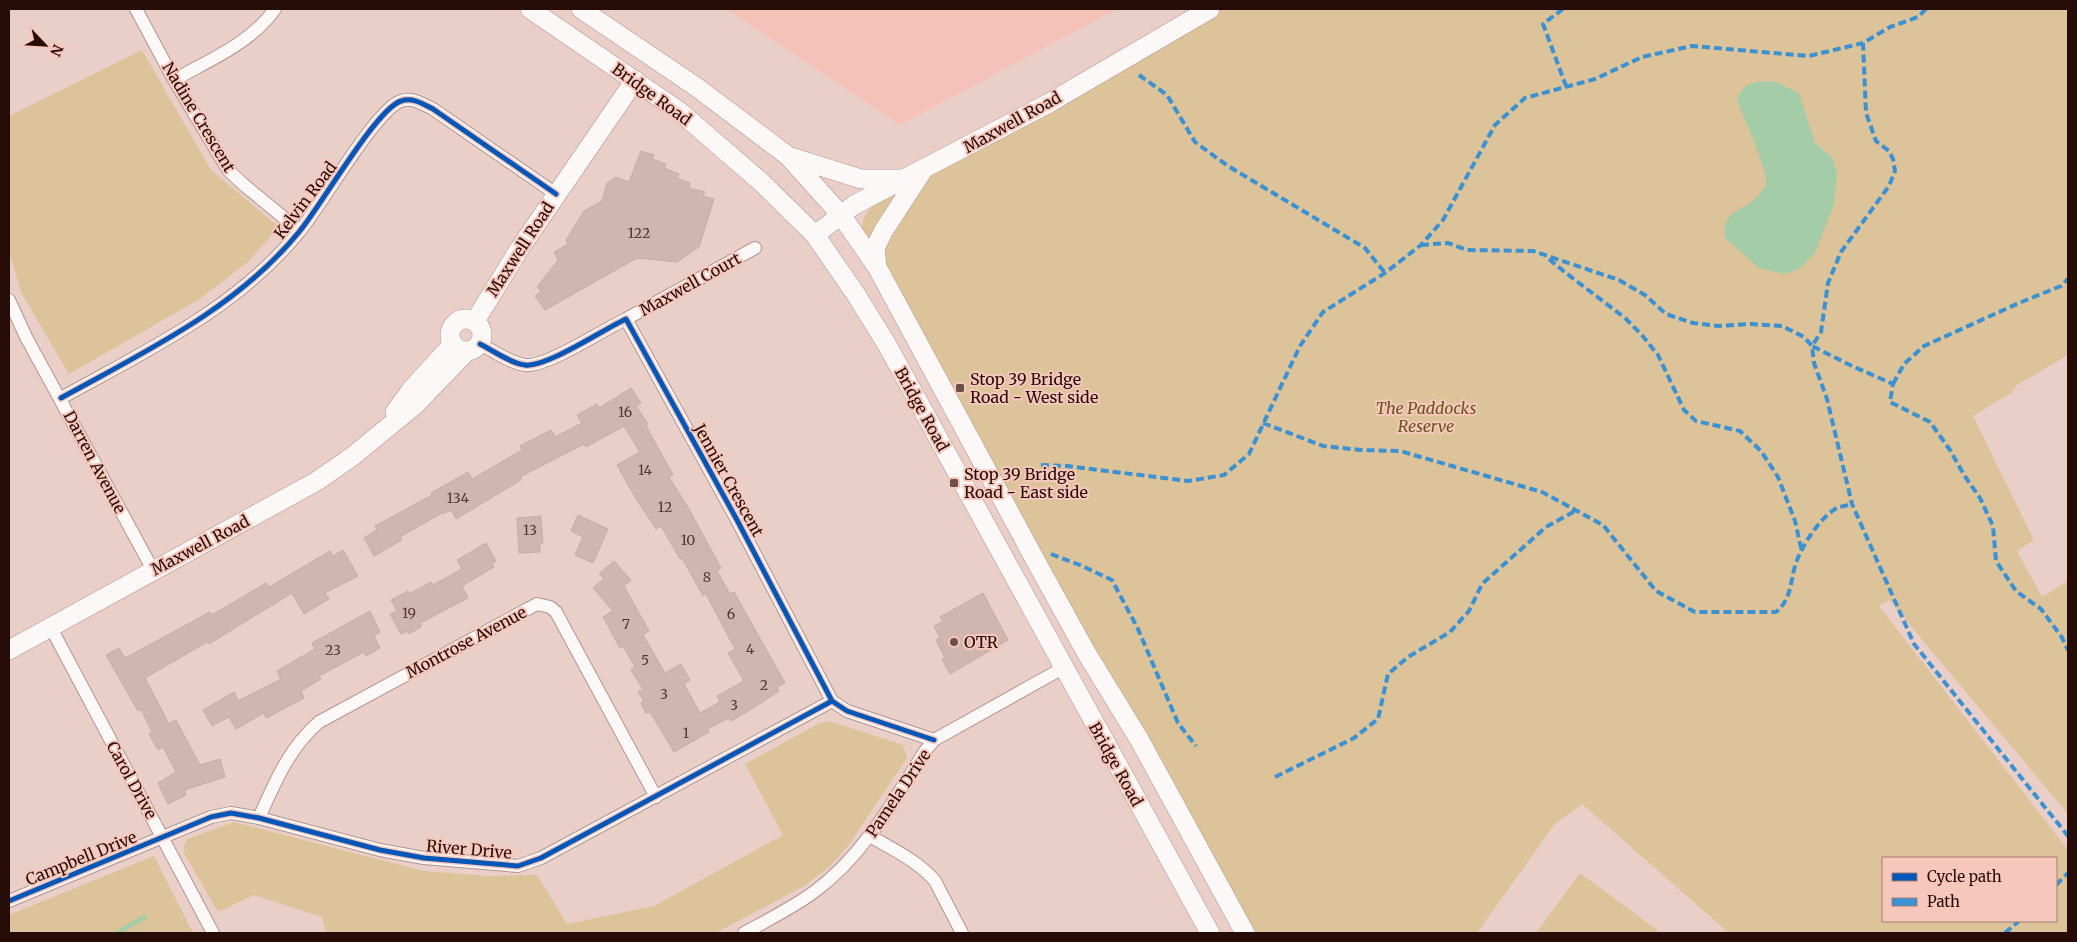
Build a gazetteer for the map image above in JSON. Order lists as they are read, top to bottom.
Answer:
{
  "streets": {
    "main road": ["Bridge Road", "Maxwell Road"],
    "street": [
      "Nadine Crescent",
      "Kelvin Road",
      "Maxwell Court",
      "Darren Avenue",
      "Jennier Crescent",
      "Montrose Avenue",
      "Carol Drive",
      "Pamela Drive",
      "River Drive",
      "Campbell Drive"
    ]
  },
  "crossings": [
    ["Bridge Road", "Maxwell Road"],
    ["Bridge Road", "Pamela Drive"],
    ["Nadine Crescent", "Kelvin Road"],
    ["Maxwell Road", "Kelvin Road"],
    ["Maxwell Road", "Darren Avenue"],
    ["Maxwell Road", "Carol Drive"],
    ["Kelvin Road", "Darren Avenue"],
    ["Maxwell Court", "Jennier Crescent"],
    ["Jennier Crescent", "River Drive"],
    ["Montrose Avenue", "River Drive"],
    ["Carol Drive", "River Drive"],
    ["Carol Drive", "Campbell Drive"],
    ["River Drive", "Campbell Drive"]
  ],
  "parks": ["The Paddocks Reserve"],
  "places": {
    "transit": ["Stop 39 Bridge Road - West side", "Stop 39 Bridge Road - East side"],
    "other": ["OTR"]
  },
  "house_numbers": [
    "122",
    "16",
    "14",
    "134",
    "12",
    "13",
    "10",
    "8",
    "19",
    "6",
    "7",
    "4",
    "23",
    "5",
    "2",
    "3",
    "3",
    "1"
  ],
  "legend": ["Cycle path", "Path"],
  "north": "bottom right"
}
